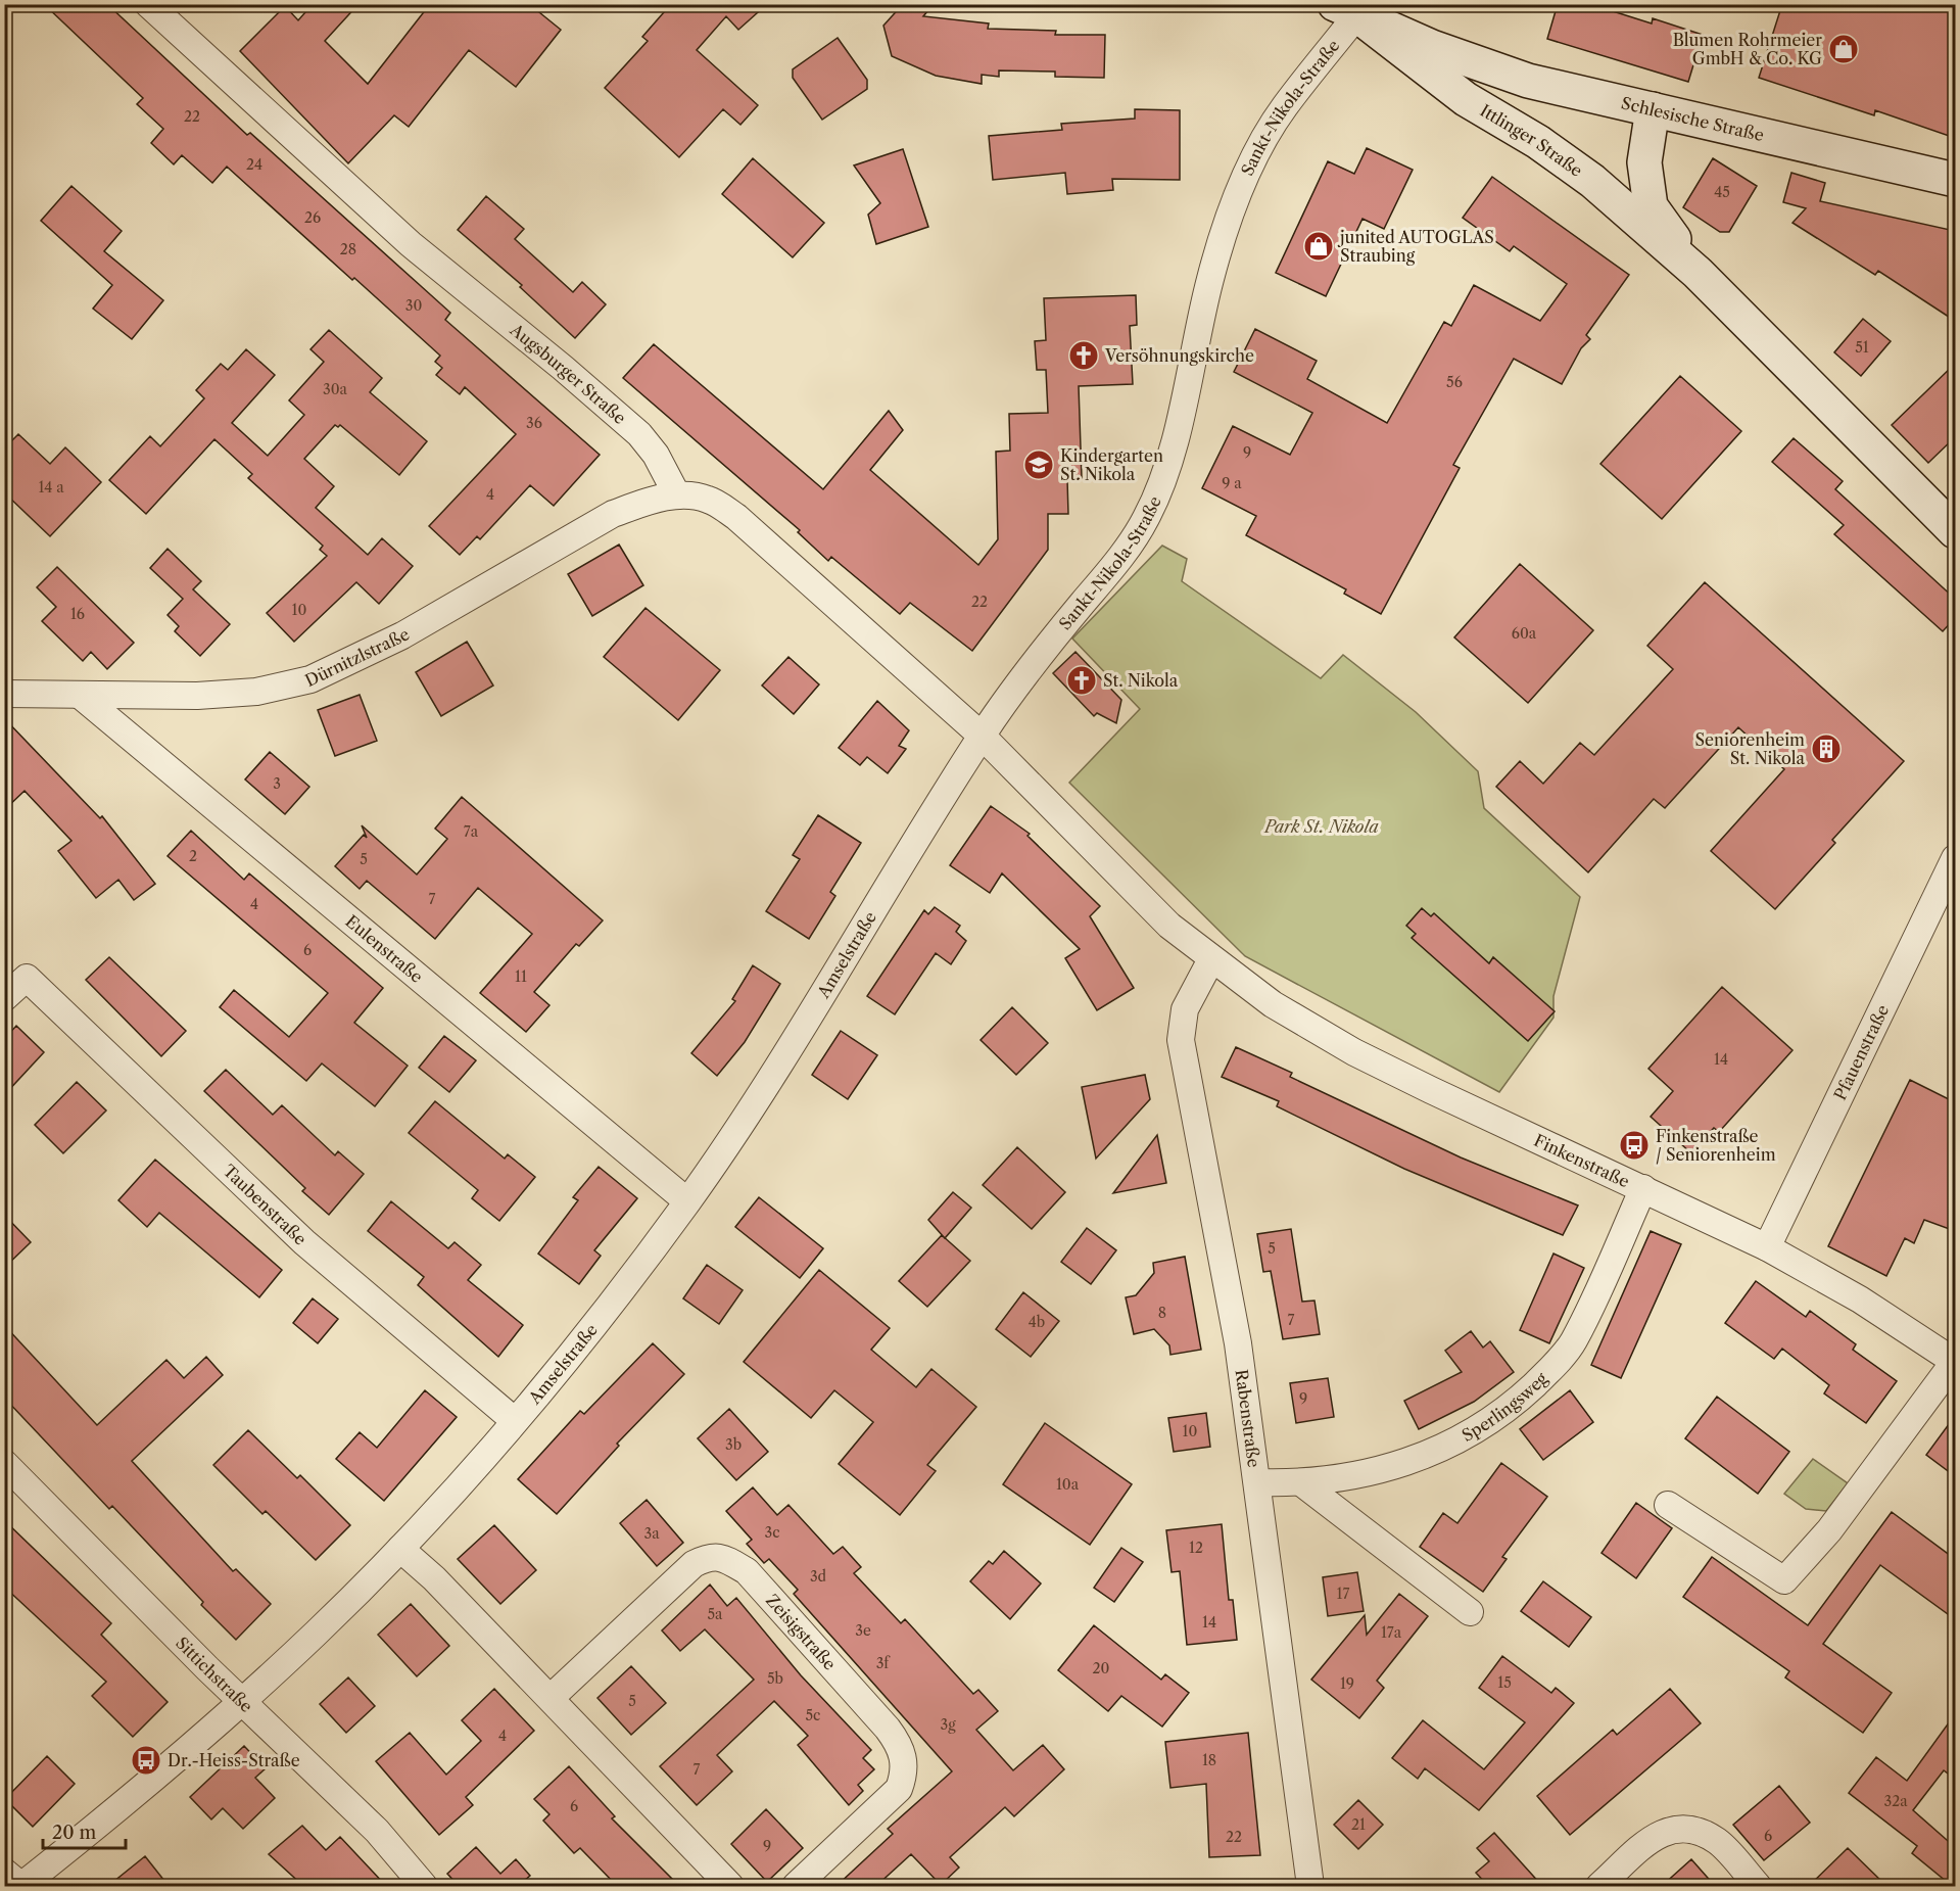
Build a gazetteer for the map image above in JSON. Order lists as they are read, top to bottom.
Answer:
{
  "streets": {
    "street": [
      "Sankt-Nikola-Straße",
      "Schlesische Straße",
      "Ittlinger Straße",
      "Augsburger Straße",
      "Dürnitzlstraße",
      "Eulenstraße",
      "Amselstraße",
      "Pfauenstraße",
      "Finkenstraße",
      "Taubenstraße",
      "Sperlingsweg",
      "Rabenstraße",
      "Zeisigstraße",
      "Sittichstraße"
    ]
  },
  "crossings": [
    ["Sankt-Nikola-Straße", "Schlesische Straße"],
    ["Sankt-Nikola-Straße", "Ittlinger Straße"],
    ["Sankt-Nikola-Straße", "Amselstraße"],
    ["Schlesische Straße", "Ittlinger Straße"],
    ["Augsburger Straße", "Dürnitzlstraße"],
    ["Dürnitzlstraße", "Eulenstraße"],
    ["Eulenstraße", "Amselstraße"],
    ["Amselstraße", "Taubenstraße"],
    ["Amselstraße", "Sittichstraße"],
    ["Pfauenstraße", "Finkenstraße"],
    ["Finkenstraße", "Sperlingsweg"],
    ["Finkenstraße", "Rabenstraße"],
    ["Sperlingsweg", "Rabenstraße"]
  ],
  "parks": ["Park St. Nikola"],
  "places": {
    "shop": ["Blumen Rohrmeier GmbH & Co. KG", "junited AUTOGLAS Straubing"],
    "church": ["Versöhnungskirche", "St. Nikola"],
    "school or university": ["Kindergarten St. Nikola"],
    "building": ["Seniorenheim St. Nikola"],
    "bus stop": ["Finkenstraße / Seniorenheim", "Dr.-Heiss-Straße"]
  },
  "house_numbers": [
    "22",
    "24",
    "45",
    "26",
    "28",
    "30",
    "51",
    "56",
    "30a",
    "36",
    "9",
    "9 a",
    "14 a",
    "4",
    "22",
    "10",
    "16",
    "60a",
    "3",
    "7a",
    "2",
    "5",
    "7",
    "4",
    "6",
    "11",
    "14",
    "5",
    "8",
    "7",
    "4b",
    "9",
    "10",
    "3b",
    "10a",
    "3c",
    "3a",
    "12",
    "3d",
    "17",
    "5a",
    "14",
    "3e",
    "17a",
    "3f",
    "20",
    "5b",
    "15",
    "19",
    "5",
    "5c",
    "3g",
    "4",
    "18",
    "7",
    "32a",
    "6",
    "21",
    "6",
    "22",
    "9"
  ],
  "scale_bar": "20 m"
}
